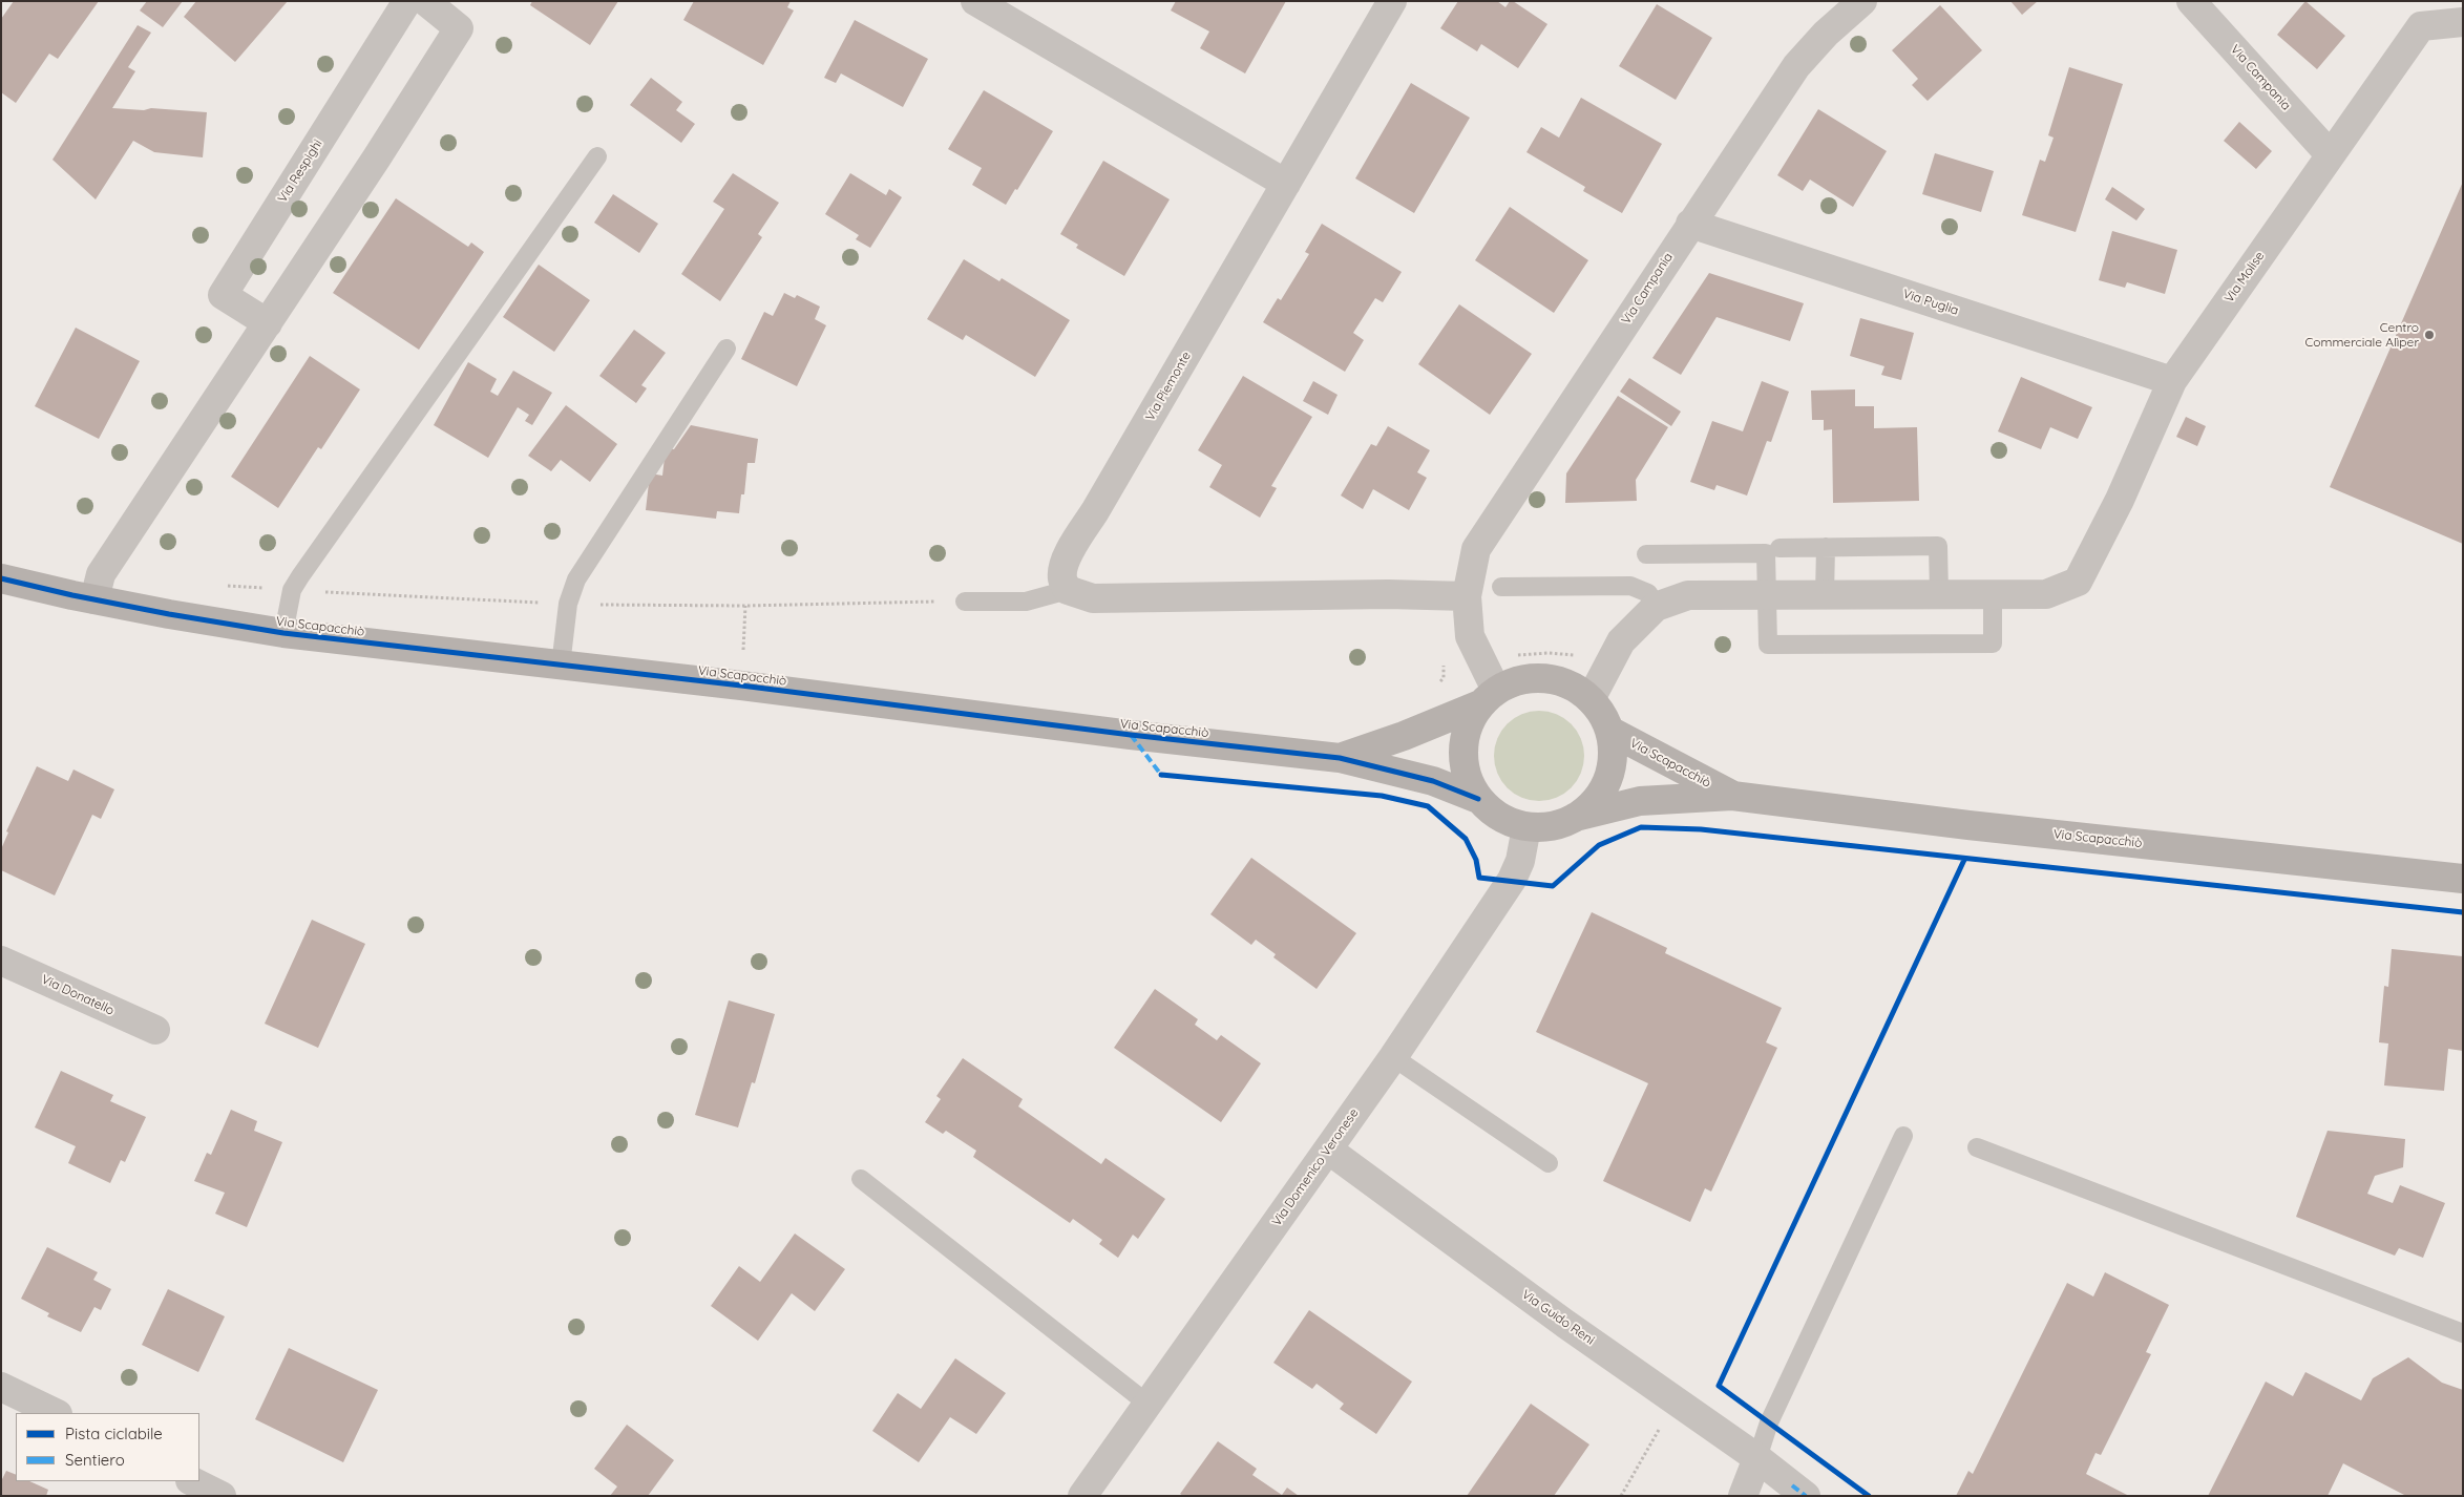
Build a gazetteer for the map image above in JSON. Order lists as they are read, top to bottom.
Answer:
{
  "streets": {
    "street": [
      "Via Campania",
      "Via Respighi",
      "Via Molise",
      "Via Puglia",
      "Via Piemonte",
      "Via Scapacchiò",
      "Via Donatello",
      "Via Domenico Veronese",
      "Via Guido Reni"
    ]
  },
  "crossings": [
    ["Via Campania", "Via Molise"],
    ["Via Campania", "Via Puglia"],
    ["Via Campania", "Via Scapacchiò"],
    ["Via Campania", "Via Domenico Veronese"],
    ["Via Molise", "Via Puglia"],
    ["Via Scapacchiò", "Via Domenico Veronese"],
    ["Via Domenico Veronese", "Via Guido Reni"]
  ],
  "places": ["Centro Commerciale Alìper"],
  "legend": ["Pista ciclabile", "Sentiero"]
}
